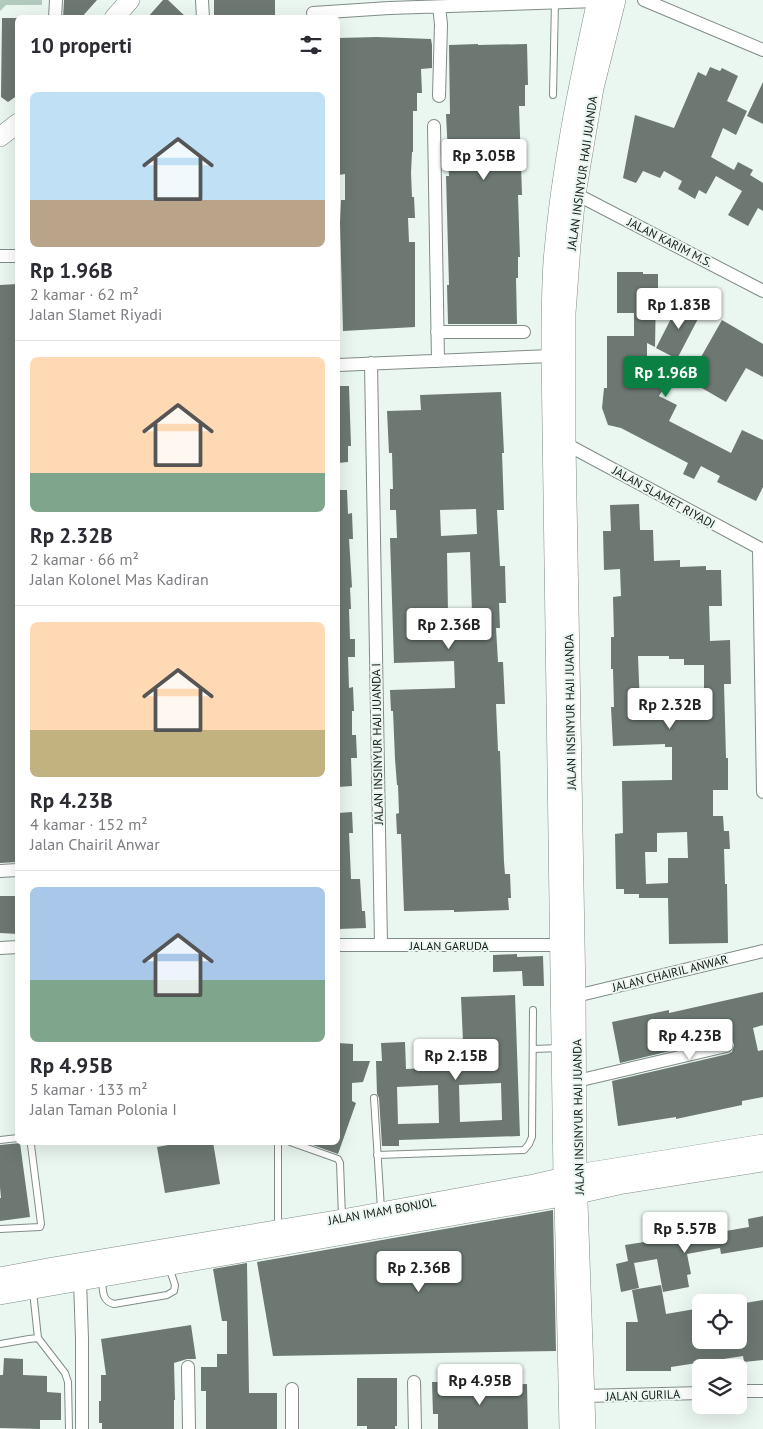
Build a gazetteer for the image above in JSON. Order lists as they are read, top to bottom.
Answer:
{
  "streets": {
    "main road": ["JALAN INSINYUR HAJI JUANDA", "JALAN IMAM BONJOL"],
    "street": [
      "JALAN KARIM M.S.",
      "JALAN SLAMET RIYADI",
      "JALAN INSINYUR HAJI JUANDA I",
      "JALAN GARUDA",
      "JALAN CHAIRIL ANWAR",
      "JALAN GURILA"
    ]
  },
  "crossings": [
    ["JALAN INSINYUR HAJI JUANDA", "JALAN KARIM M.S."],
    ["JALAN INSINYUR HAJI JUANDA", "JALAN SLAMET RIYADI"],
    ["JALAN INSINYUR HAJI JUANDA", "JALAN GARUDA"],
    ["JALAN INSINYUR HAJI JUANDA", "JALAN CHAIRIL ANWAR"],
    ["JALAN INSINYUR HAJI JUANDA", "JALAN IMAM BONJOL"],
    ["JALAN INSINYUR HAJI JUANDA", "JALAN GURILA"],
    ["JALAN INSINYUR HAJI JUANDA I", "JALAN GARUDA"]
  ],
  "page": {
    "heading": "10 properti",
    "list": [
      {
        "name": "Rp 1.96B",
        "note": "2 kamar · 62 m² · Jalan Slamet Riyadi"
      },
      {
        "name": "Rp 2.32B",
        "note": "2 kamar · 66 m² · Jalan Kolonel Mas Kadiran"
      },
      {
        "name": "Rp 4.23B",
        "note": "4 kamar · 152 m² · Jalan Chairil Anwar"
      },
      {
        "name": "Rp 4.95B",
        "note": "5 kamar · 133 m² · Jalan Taman Polonia I"
      }
    ],
    "price": [
      "Rp 3.05B",
      "Rp 1.83B",
      "Rp 1.96B",
      "Rp 2.36B",
      "Rp 2.32B",
      "Rp 4.23B",
      "Rp 2.15B",
      "Rp 5.57B",
      "Rp 2.36B",
      "Rp 4.95B"
    ]
  }
}
